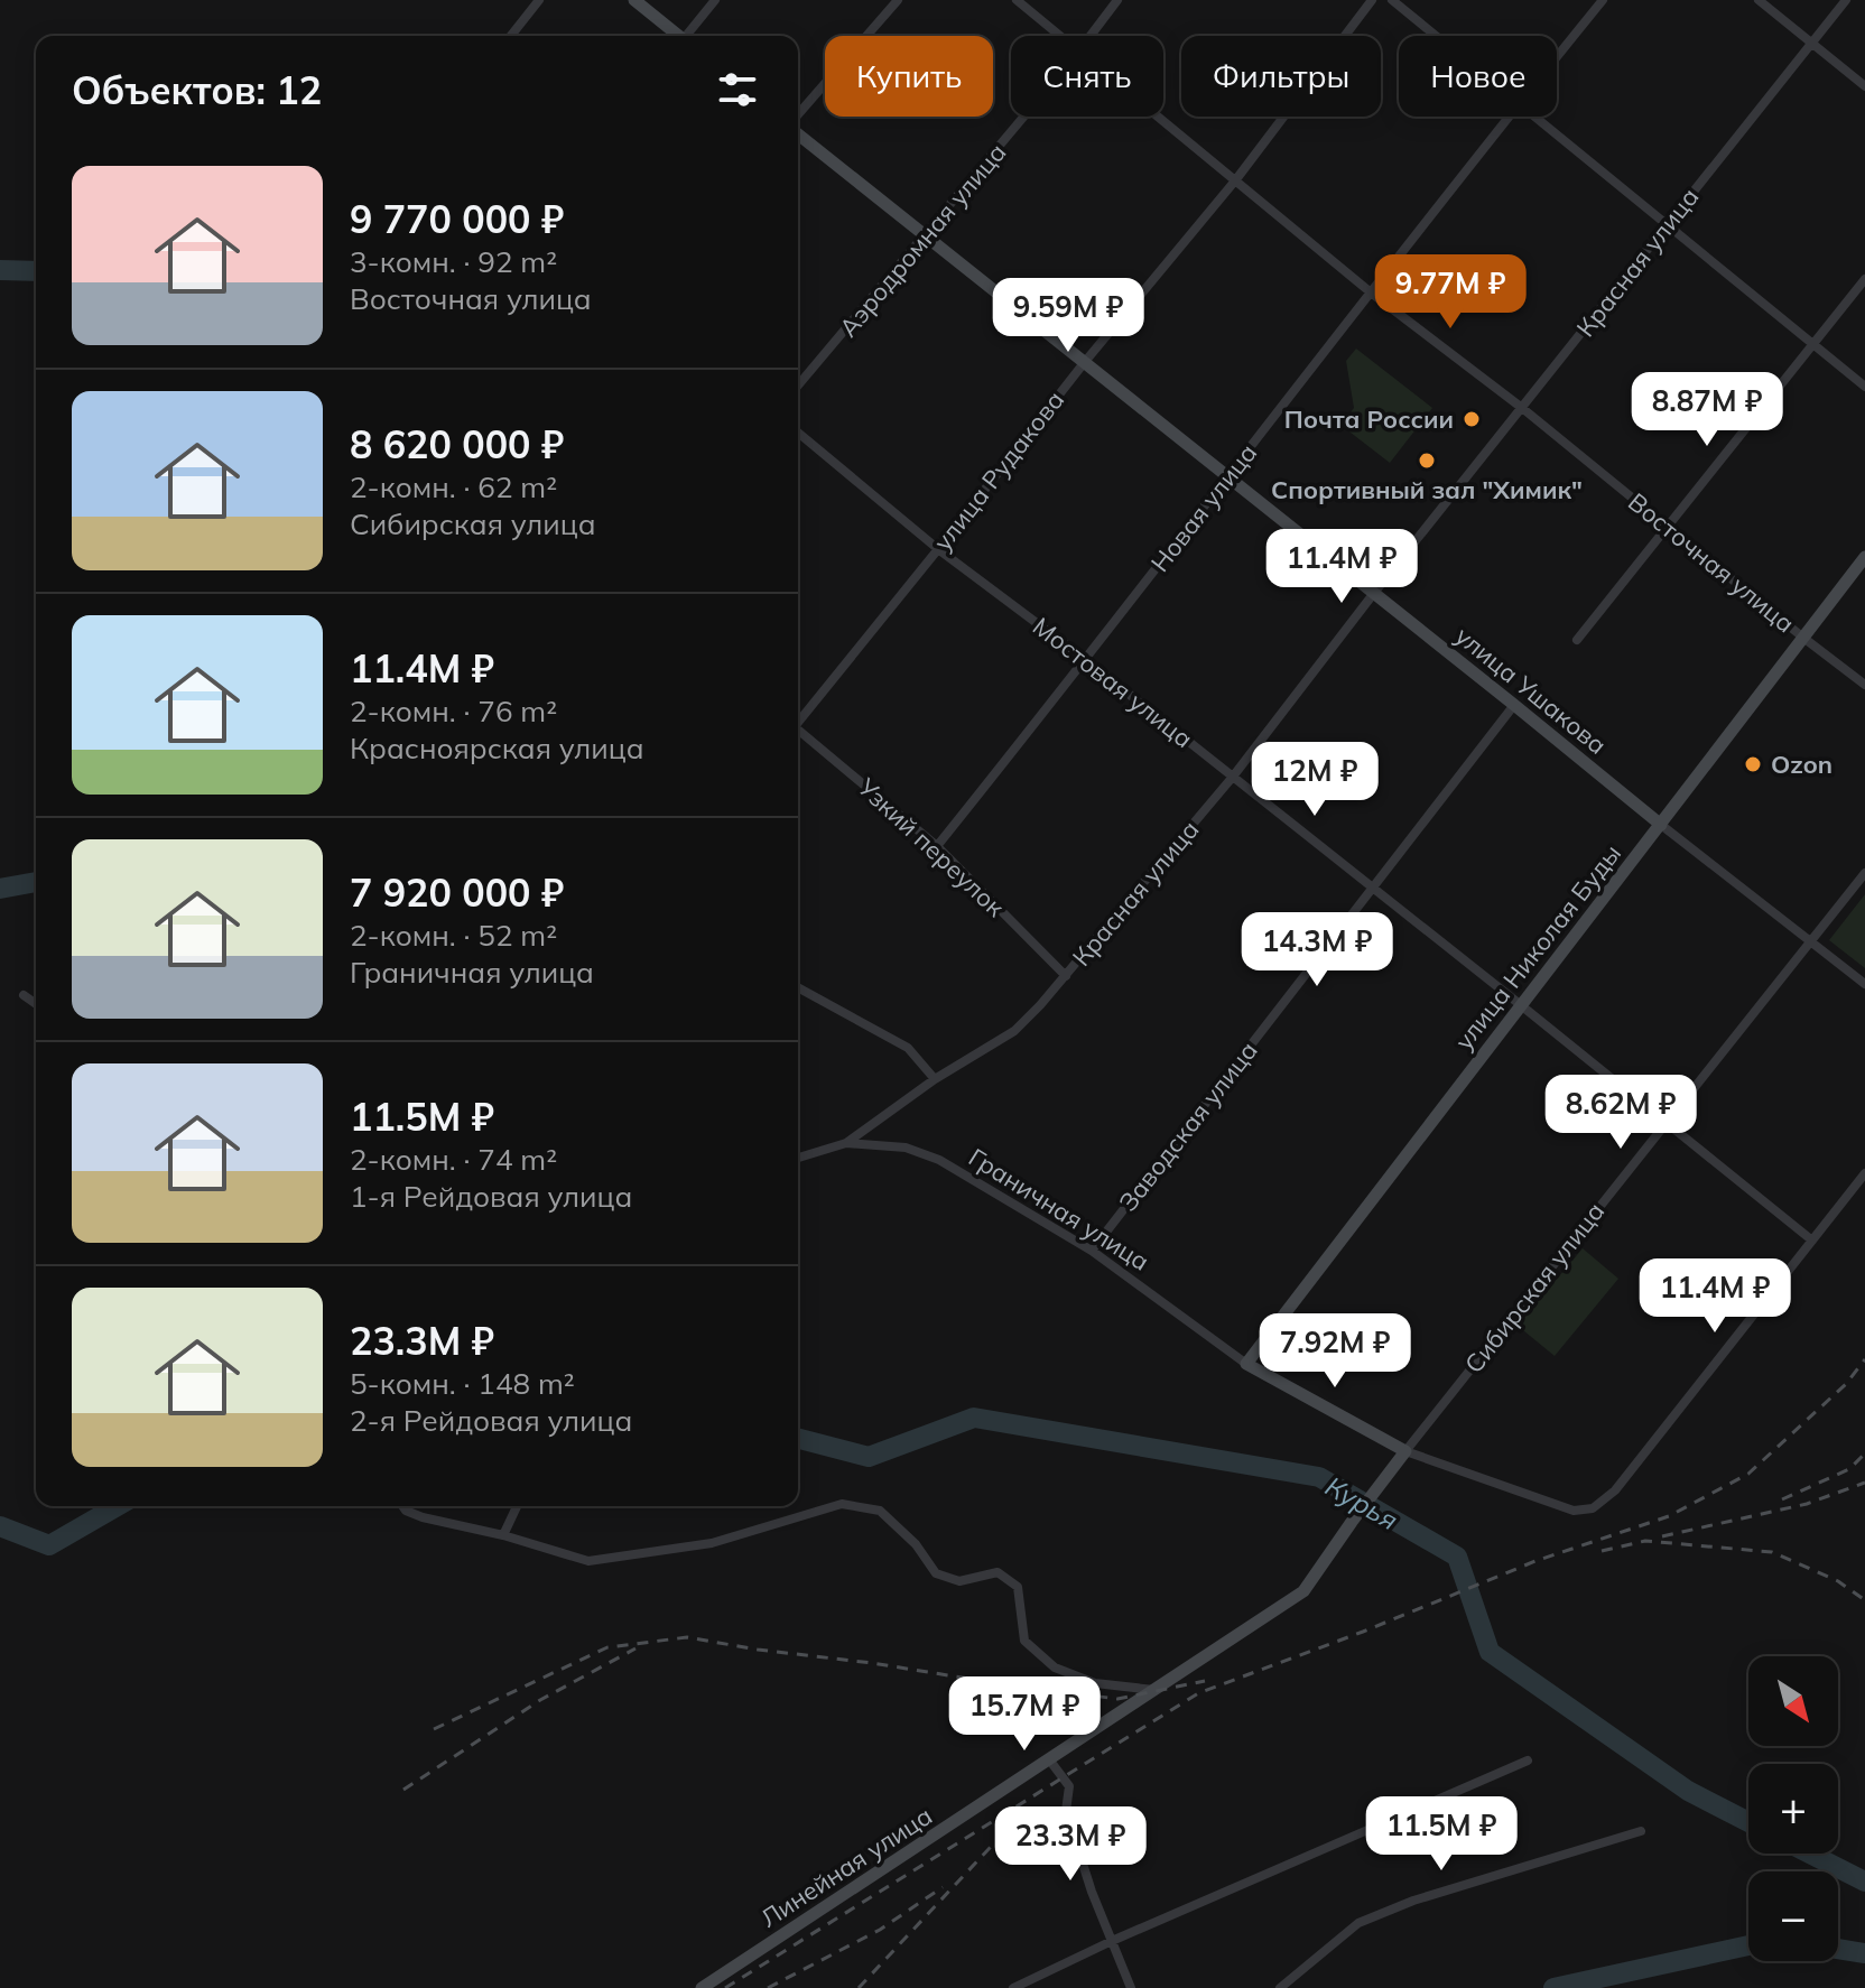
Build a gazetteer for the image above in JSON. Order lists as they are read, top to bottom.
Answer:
{
  "streets": {
    "street": [
      "Аэродромная улица",
      "Красная улица",
      "улица Рудакова",
      "Новая улица",
      "Восточная улица",
      "Мостовая улица",
      "улица Ушакова",
      "Узкий переулок",
      "улица Николая Буды",
      "Заводская улица",
      "Граничная улица",
      "Сибирская улица",
      "Линейная улица"
    ]
  },
  "crossings": [
    ["Аэродромная улица", "улица Ушакова"],
    ["Красная улица", "Восточная улица"],
    ["Красная улица", "Мостовая улица"],
    ["Красная улица", "улица Ушакова"],
    ["Красная улица", "Узкий переулок"],
    ["Красная улица", "Граничная улица"],
    ["улица Рудакова", "Восточная улица"],
    ["улица Рудакова", "Мостовая улица"],
    ["улица Рудакова", "улица Ушакова"],
    ["Новая улица", "Восточная улица"],
    ["Новая улица", "Мостовая улица"],
    ["Новая улица", "улица Ушакова"],
    ["Новая улица", "Узкий переулок"],
    ["Восточная улица", "улица Николая Буды"],
    ["Мостовая улица", "улица Николая Буды"],
    ["Мостовая улица", "Заводская улица"],
    ["Мостовая улица", "Граничная улица"],
    ["Мостовая улица", "Сибирская улица"],
    ["улица Ушакова", "улица Николая Буды"],
    ["улица Ушакова", "Заводская улица"],
    ["улица Ушакова", "Сибирская улица"],
    ["улица Николая Буды", "Граничная улица"],
    ["Заводская улица", "Граничная улица"],
    ["Граничная улица", "Сибирская улица"],
    ["Граничная улица", "Линейная улица"],
    ["Сибирская улица", "Линейная улица"]
  ],
  "water": ["Курья"],
  "places": ["Почта России", "Спортивный зал \"Химик\"", "Ozon"],
  "north": "bottom right",
  "page": {
    "chip": [
      "Купить",
      "Снять",
      "Фильтры",
      "Новое"
    ],
    "heading": "Объектов: 12",
    "list": [
      {
        "name": "9 770 000 ₽",
        "note": "3-комн. · 92 m² · Восточная улица"
      },
      {
        "name": "8 620 000 ₽",
        "note": "2-комн. · 62 m² · Сибирская улица"
      },
      {
        "name": "11.4M ₽",
        "note": "2-комн. · 76 m² · Красноярская улица"
      },
      {
        "name": "7 920 000 ₽",
        "note": "2-комн. · 52 m² · Граничная улица"
      },
      {
        "name": "11.5M ₽",
        "note": "2-комн. · 74 m² · 1-я Рейдовая улица"
      },
      {
        "name": "23.3M ₽",
        "note": "5-комн. · 148 m² · 2-я Рейдовая улица"
      }
    ],
    "price": [
      "9.77M ₽",
      "9.59M ₽",
      "8.87M ₽",
      "11.4M ₽",
      "12M ₽",
      "14.3M ₽",
      "8.62M ₽",
      "11.4M ₽",
      "7.92M ₽",
      "15.7M ₽",
      "11.5M ₽",
      "23.3M ₽"
    ],
    "map_buttons": ["+", "−"]
  }
}
